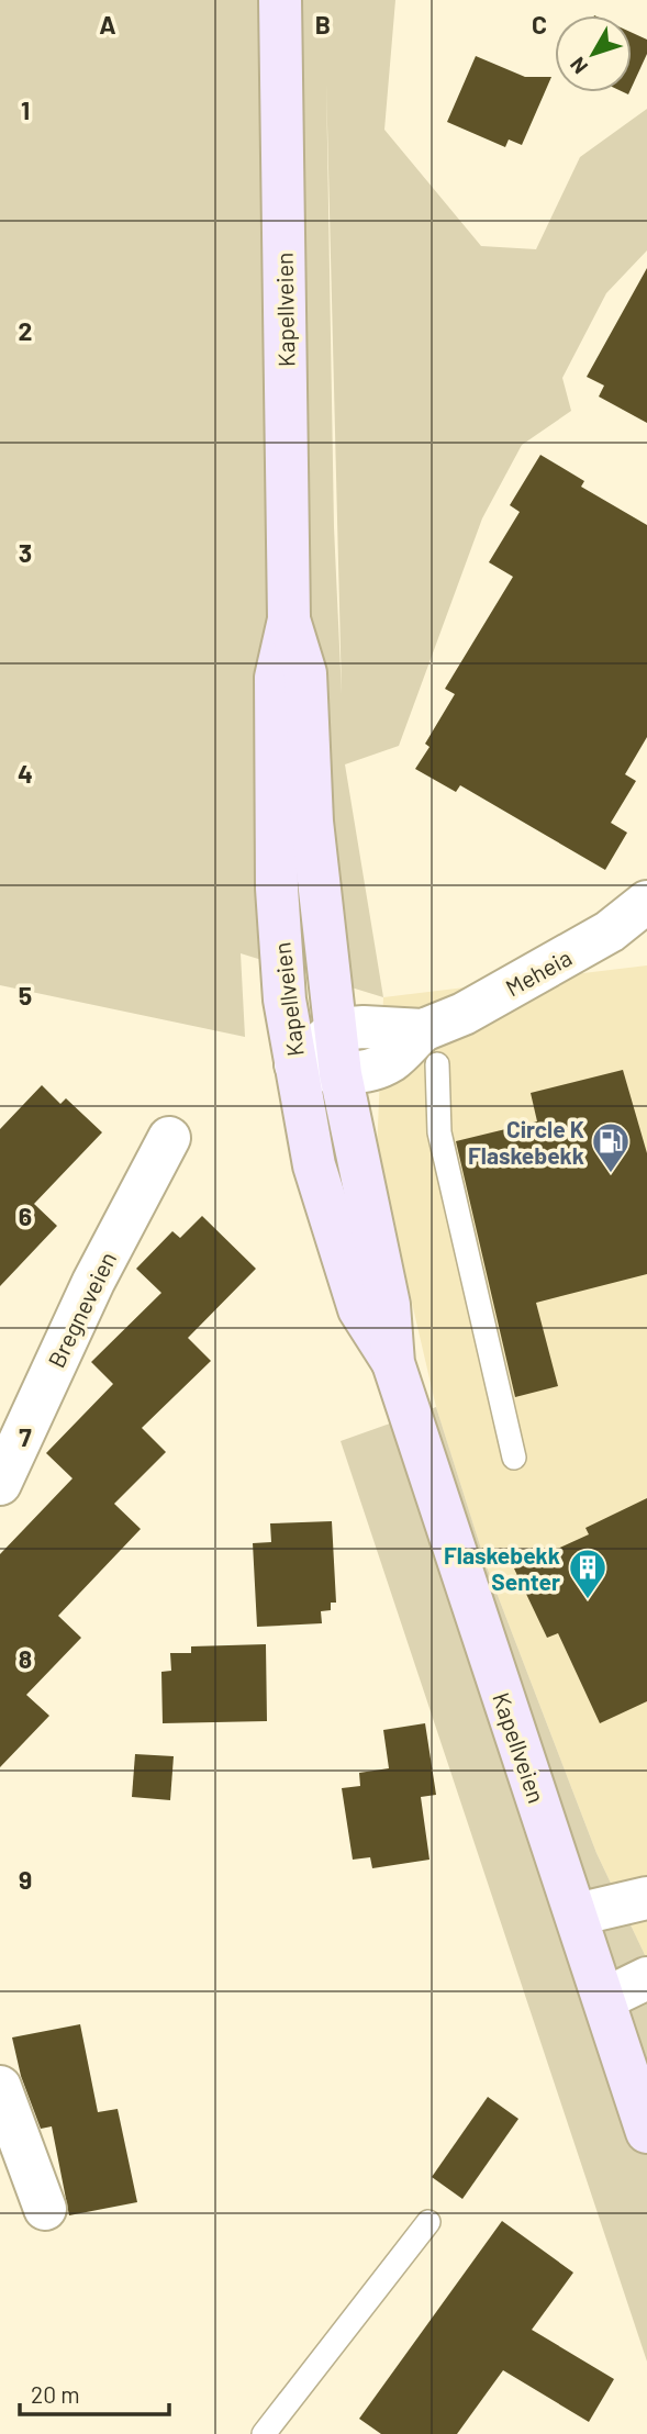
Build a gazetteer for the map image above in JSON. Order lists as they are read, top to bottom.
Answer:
{
  "streets": {
    "main road": ["Kapellveien"],
    "street": ["Meheia", "Bregneveien"]
  },
  "crossings": [
    ["Kapellveien", "Meheia"]
  ],
  "places": {
    "fuel station": ["Circle K Flaskebekk"],
    "building": ["Flaskebekk Senter"]
  },
  "scale_bar": "20 m",
  "north": "bottom left",
  "grid": {
    "columns": ["A", "B", "C"],
    "rows": [
      "1",
      "2",
      "3",
      "4",
      "5",
      "6",
      "7",
      "8",
      "9"
    ]
  }
}
